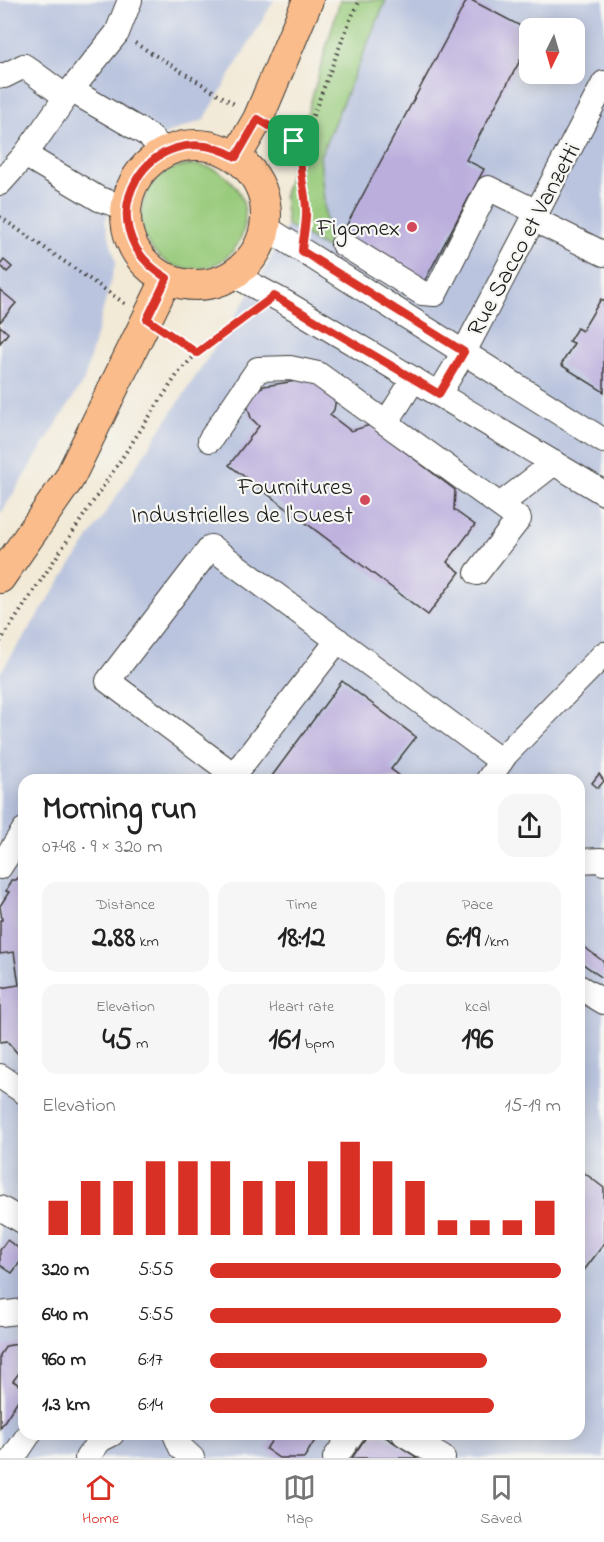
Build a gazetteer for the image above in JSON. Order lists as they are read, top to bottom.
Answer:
{
  "streets": {
    "street": ["Rue Sacco et Vanzetti"]
  },
  "places": ["Figomex", "Fournitures Industrielles de l'Ouest"],
  "north": "bottom",
  "page": {
    "heading": ["Morning run", "07:48 · 9 × 320 m"],
    "stats": [
      ["Distance", "2.88 km"],
      ["Time", "18:12"],
      ["Pace", "6:19 /km"],
      ["Elevation", "45 m"],
      ["Heart rate", "161 bpm"],
      ["kcal", "196"]
    ],
    "chart": ["Elevation", "15–19 m"],
    "list": [
      {
        "name": "320 m",
        "note": "5:55"
      },
      {
        "name": "640 m",
        "note": "5:55"
      },
      {
        "name": "960 m",
        "note": "6:17"
      },
      {
        "name": "1.3 km",
        "note": "6:14"
      }
    ],
    "tabs": ["Home", "Map", "Saved"]
  }
}
